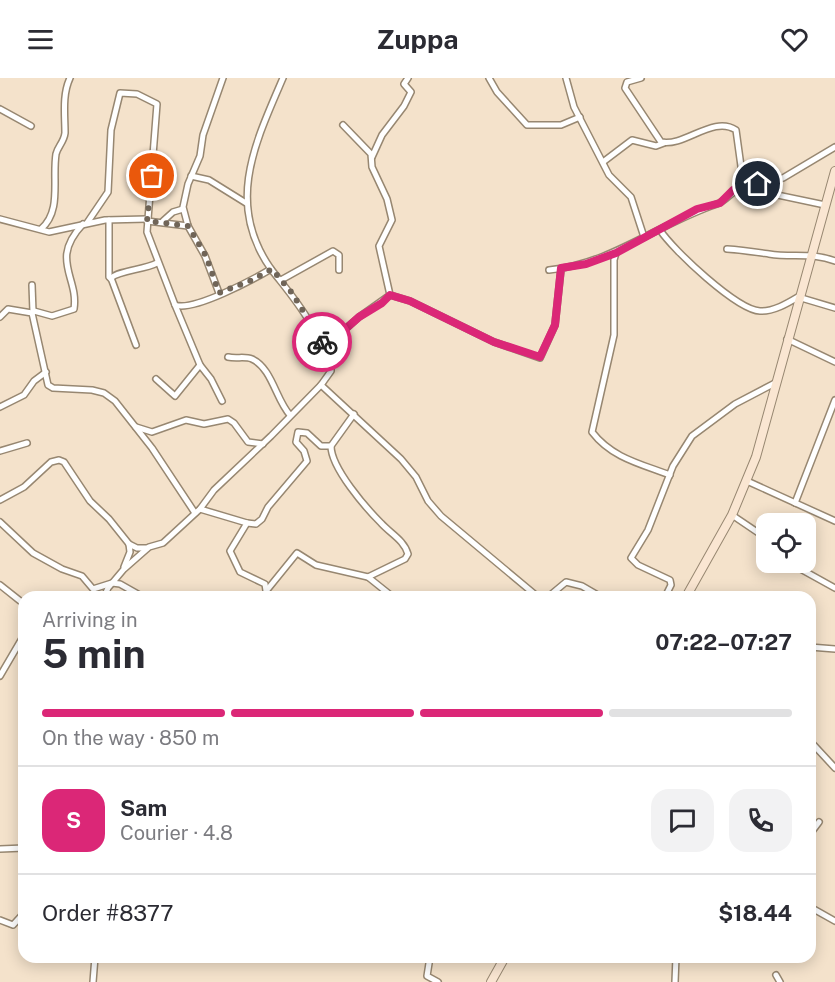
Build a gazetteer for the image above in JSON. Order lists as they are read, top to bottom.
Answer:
{
  "page": {
    "header": "Zuppa",
    "heading": ["5 min", "Arriving in", "07:22–07:27"],
    "panel": [
      "Sam",
      "Courier · 4.8",
      "Order #8377",
      "$18.44"
    ],
    "bar": "On the way · 850 m",
    "round": "S"
  }
}
